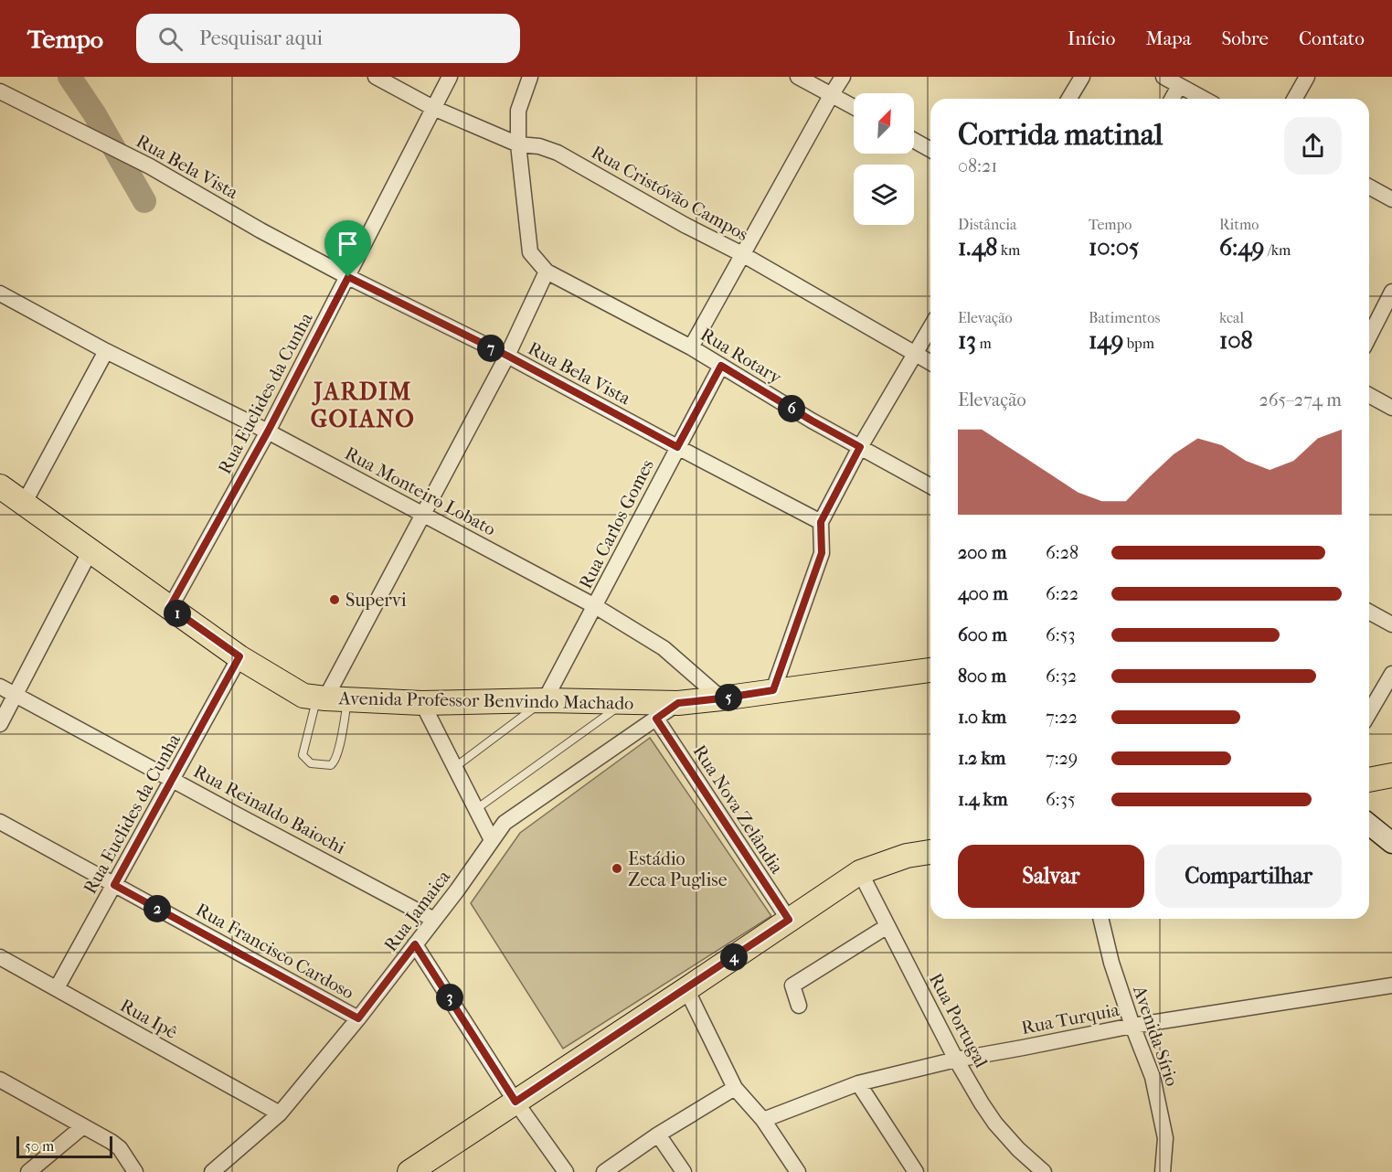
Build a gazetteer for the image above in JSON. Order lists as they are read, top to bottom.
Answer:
{
  "streets": {
    "main road": ["Avenida Professor Benvindo Machado"],
    "street": [
      "Rua Bela Vista",
      "Rua Cristóvão Campos",
      "Rua Rotary",
      "Rua Euclides da Cunha",
      "Rua Monteiro Lobato",
      "Rua Carlos Gomes",
      "Rua Reinaldo Baiochi",
      "Rua Nova Zelândia",
      "Rua Jamaica",
      "Rua Francisco Cardoso",
      "Rua Ipê",
      "Rua Turquia",
      "Rua Portugal",
      "Avenida Sírio"
    ]
  },
  "crossings": [
    ["Rua Bela Vista", "Rua Euclides da Cunha"],
    ["Rua Bela Vista", "Rua Carlos Gomes"],
    ["Rua Cristóvão Campos", "Rua Rotary"],
    ["Rua Cristóvão Campos", "Rua Euclides da Cunha"],
    ["Rua Rotary", "Rua Carlos Gomes"],
    ["Rua Euclides da Cunha", "Rua Monteiro Lobato"],
    ["Rua Euclides da Cunha", "Avenida Professor Benvindo Machado"],
    ["Rua Euclides da Cunha", "Rua Reinaldo Baiochi"],
    ["Rua Euclides da Cunha", "Rua Francisco Cardoso"],
    ["Rua Euclides da Cunha", "Rua Ipê"],
    ["Rua Monteiro Lobato", "Rua Carlos Gomes"],
    ["Rua Monteiro Lobato", "Avenida Professor Benvindo Machado"],
    ["Rua Carlos Gomes", "Avenida Professor Benvindo Machado"],
    ["Avenida Professor Benvindo Machado", "Rua Jamaica"],
    ["Rua Reinaldo Baiochi", "Rua Jamaica"],
    ["Rua Nova Zelândia", "Rua Jamaica"],
    ["Rua Jamaica", "Rua Francisco Cardoso"],
    ["Rua Jamaica", "Rua Ipê"],
    ["Rua Turquia", "Rua Portugal"],
    ["Rua Turquia", "Avenida Sírio"]
  ],
  "districts": ["JARDIM GOIANO"],
  "places": ["Supervi", "Estádio Zeca Puglise"],
  "scale_bar": "50 m",
  "north": "top right",
  "page": {
    "header": "Tempo",
    "search": "Pesquisar aqui",
    "nav": [
      "Início",
      "Mapa",
      "Sobre",
      "Contato"
    ],
    "heading": ["Corrida matinal", "08:21"],
    "stats": [
      ["Distância", "1.48 km"],
      ["Tempo", "10:05"],
      ["Ritmo", "6:49 /km"],
      ["Elevação", "13 m"],
      ["Batimentos", "149 bpm"],
      ["kcal", "108"]
    ],
    "pins": [
      "7",
      "6",
      "1",
      "5",
      "2",
      "4",
      "3"
    ],
    "chart": ["Elevação", "265–274 m"],
    "list": [
      {
        "name": "200 m",
        "note": "6:28"
      },
      {
        "name": "400 m",
        "note": "6:22"
      },
      {
        "name": "600 m",
        "note": "6:53"
      },
      {
        "name": "800 m",
        "note": "6:32"
      },
      {
        "name": "1.0 km",
        "note": "7:22"
      },
      {
        "name": "1.2 km",
        "note": "7:29"
      },
      {
        "name": "1.4 km",
        "note": "6:35"
      }
    ],
    "buttons": ["Salvar", "Compartilhar"],
    "scale": "50 m"
  }
}
